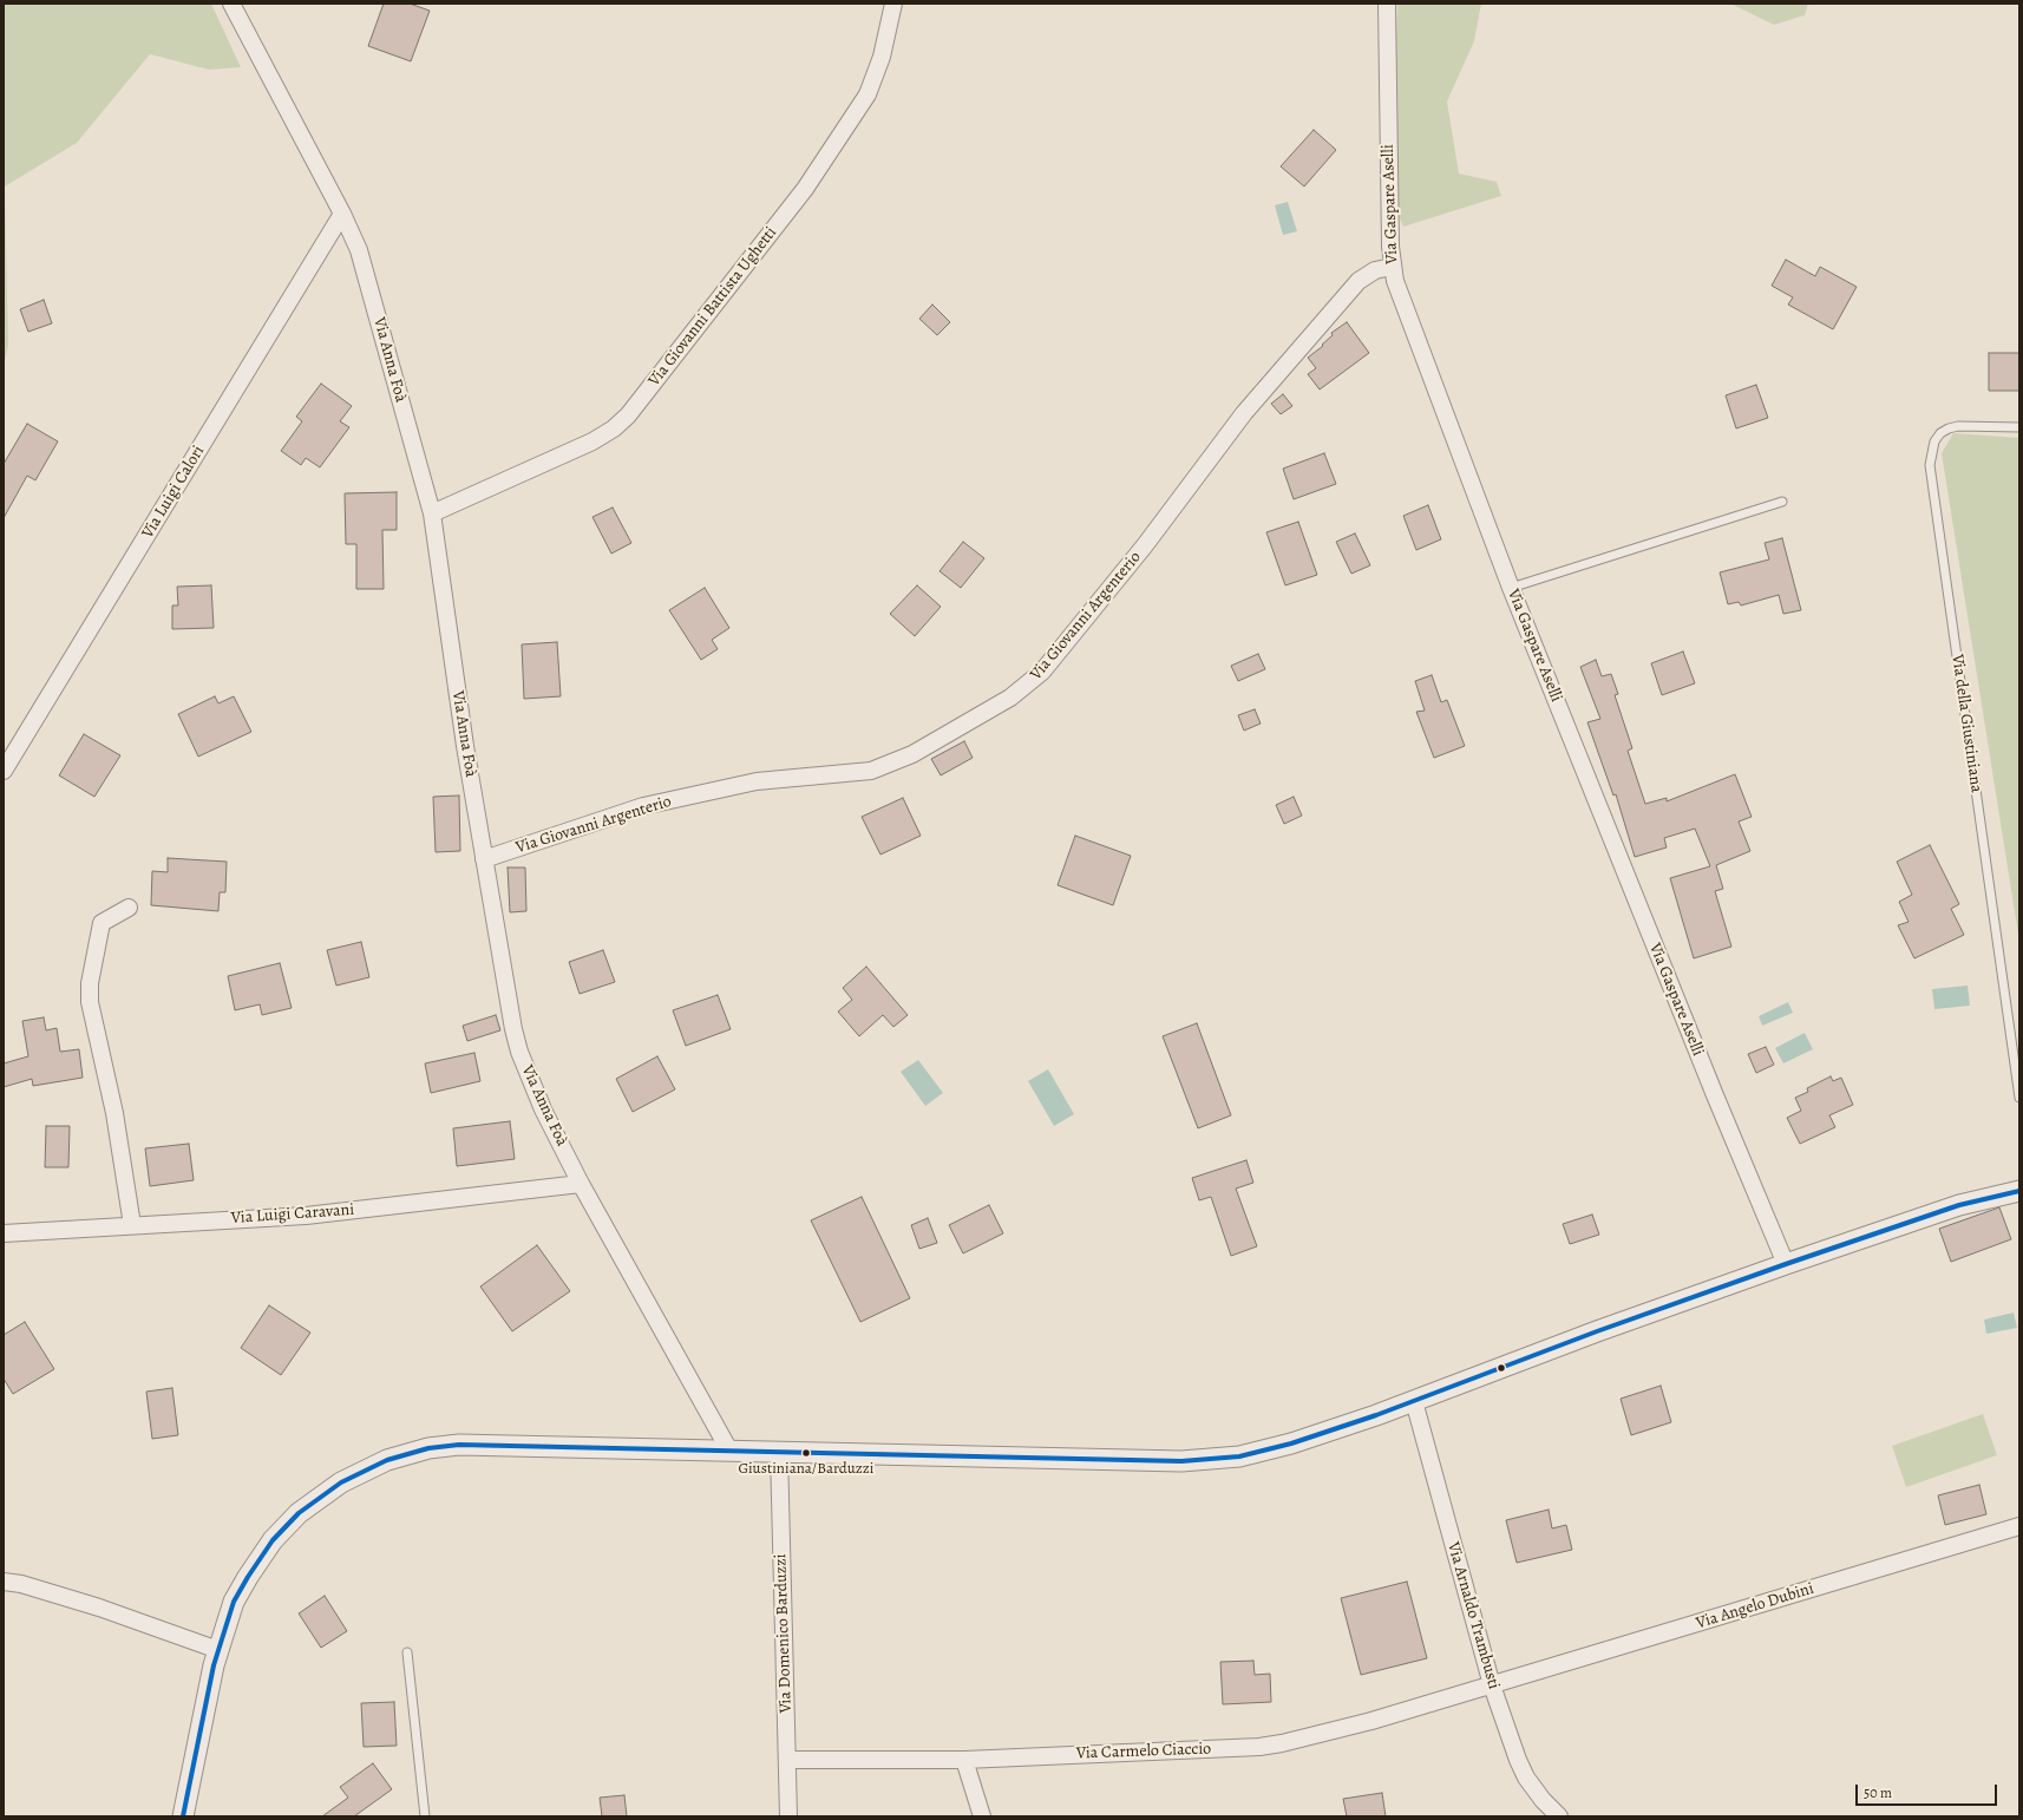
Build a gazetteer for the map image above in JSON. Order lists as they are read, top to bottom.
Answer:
{
  "streets": {
    "street": [
      "Via Gaspare Aselli",
      "Via Giovanni Battista Ughetti",
      "Via Anna Foà",
      "Via Luigi Calori",
      "Via Giovanni Argenterio",
      "Via Luigi Caravani",
      "Via Angelo Dubini",
      "Via Arnaldo Trambusti",
      "Via Domenico Barduzzi",
      "Via Carmelo Ciaccio"
    ],
    "lane": ["Via della Giustiniana"]
  },
  "crossings": [
    ["Via Gaspare Aselli", "Via Giovanni Argenterio"],
    ["Via Giovanni Battista Ughetti", "Via Anna Foà"],
    ["Via Anna Foà", "Via Luigi Calori"],
    ["Via Anna Foà", "Via Giovanni Argenterio"],
    ["Via Anna Foà", "Via Luigi Caravani"],
    ["Via Angelo Dubini", "Via Arnaldo Trambusti"],
    ["Via Angelo Dubini", "Via Carmelo Ciaccio"],
    ["Via Arnaldo Trambusti", "Via Carmelo Ciaccio"],
    ["Via Domenico Barduzzi", "Via Carmelo Ciaccio"]
  ],
  "places": ["Giustiniana/Barduzzi"],
  "scale_bar": "50 m"
}
